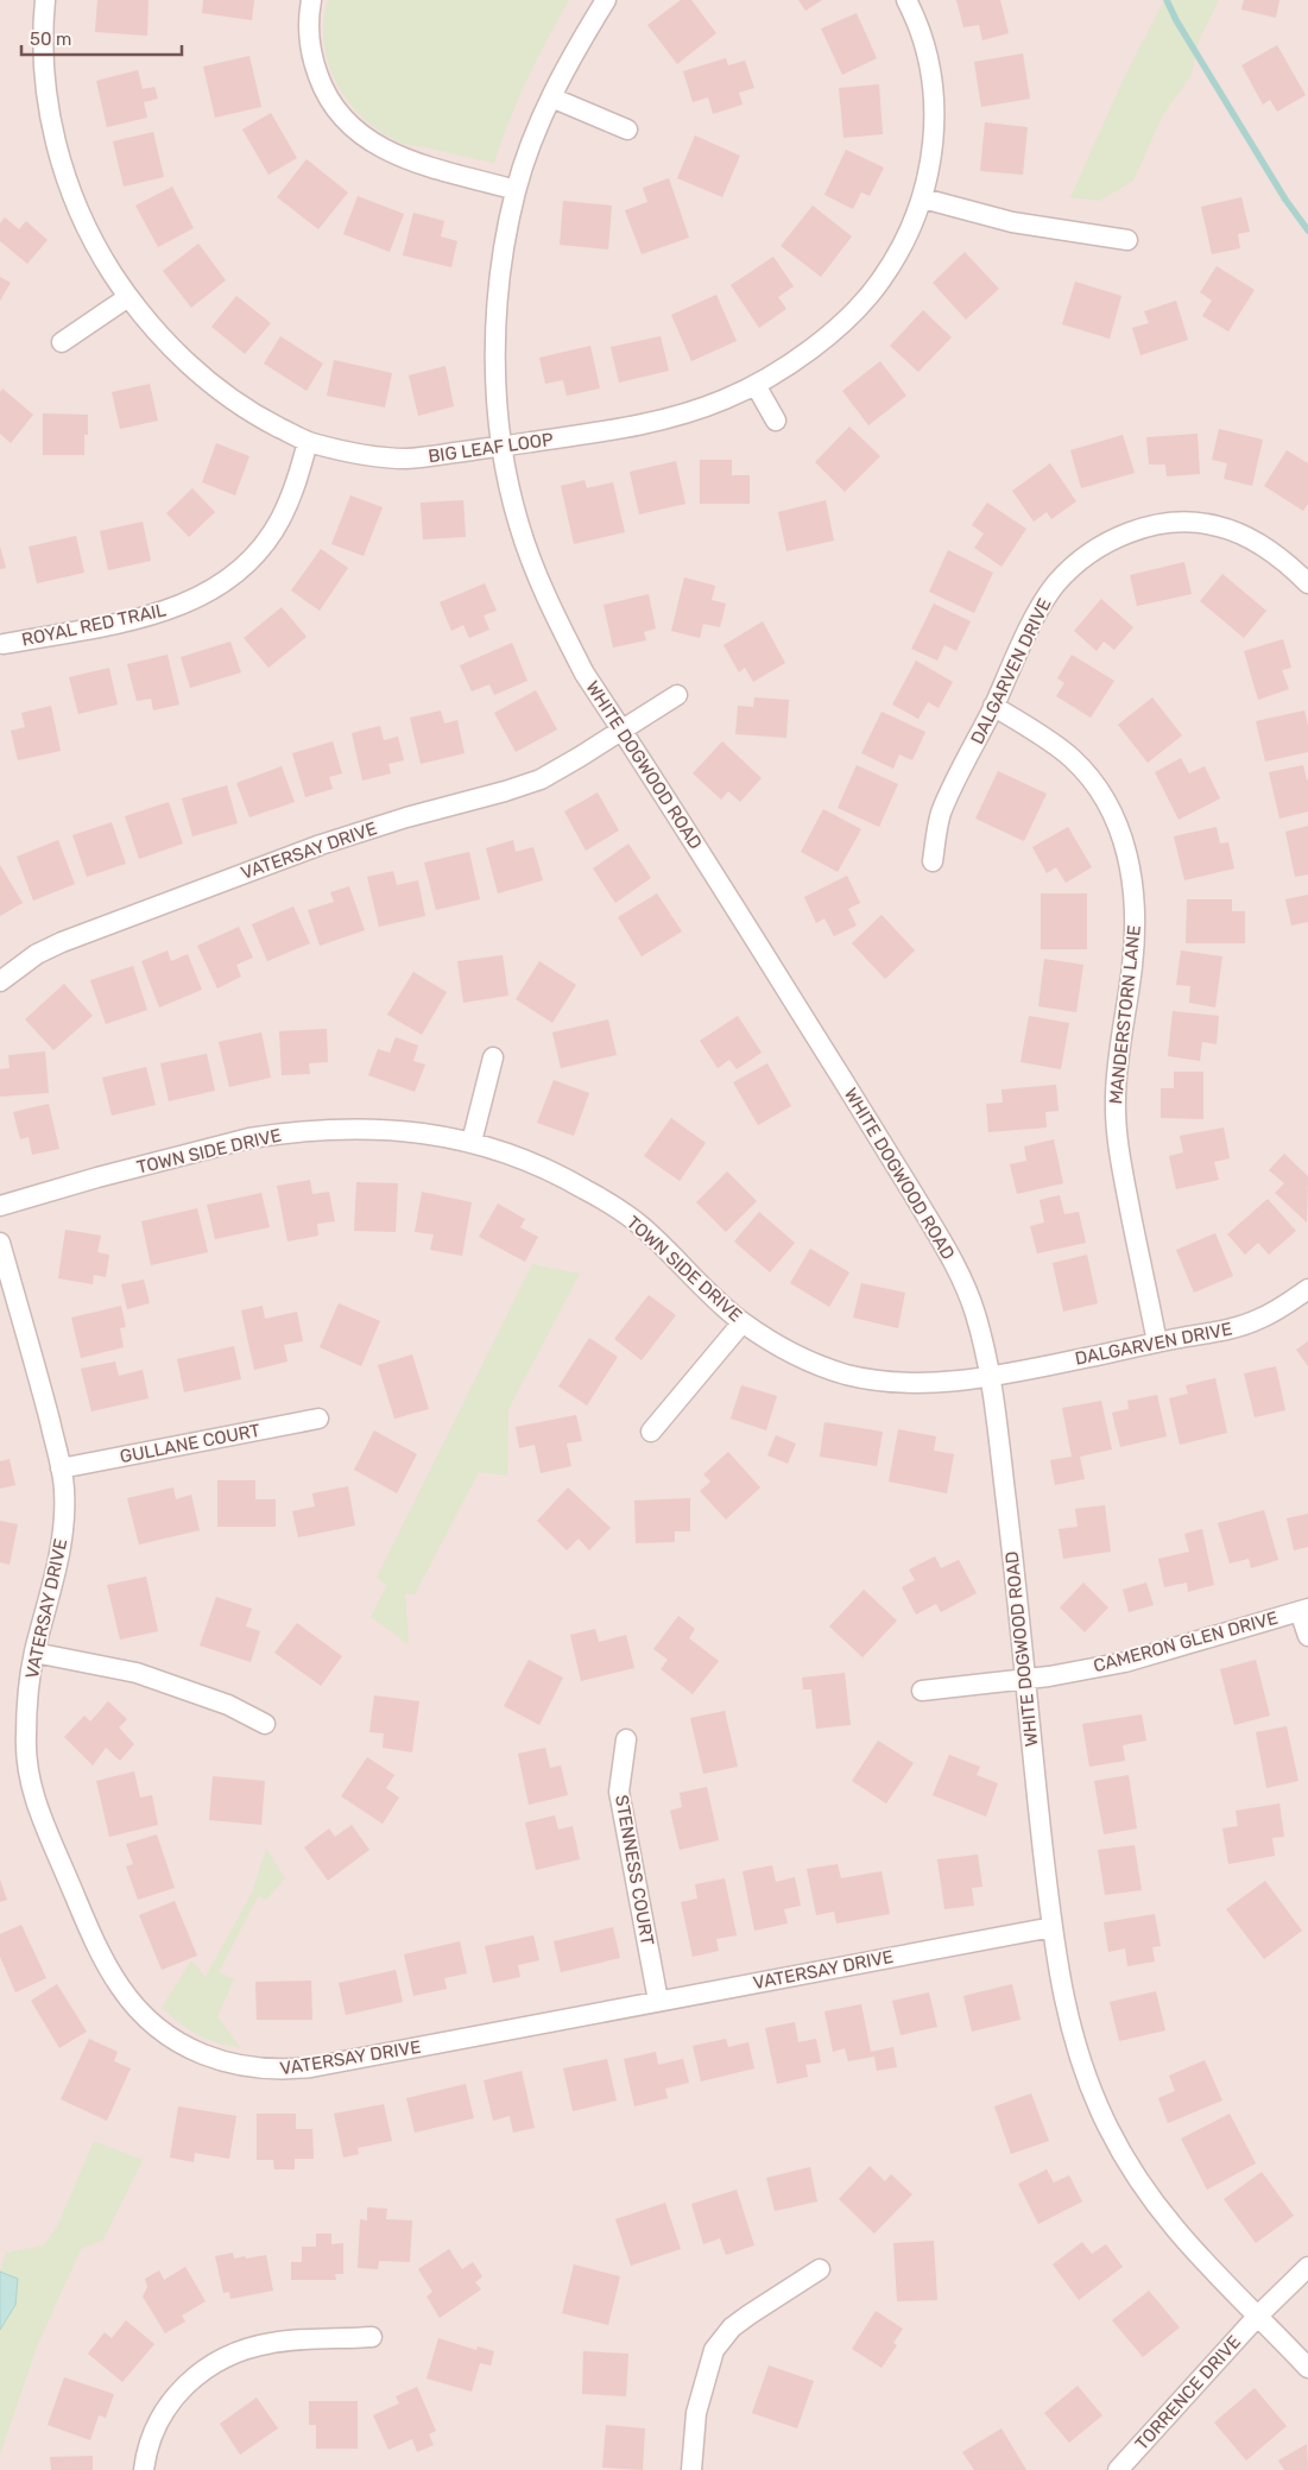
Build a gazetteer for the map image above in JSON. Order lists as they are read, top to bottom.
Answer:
{
  "streets": {
    "street": [
      "BIG LEAF LOOP",
      "ROYAL RED TRAIL",
      "DALGARVEN DRIVE",
      "WHITE DOGWOOD ROAD",
      "VATERSAY DRIVE",
      "MANDERSTORN LANE",
      "TOWN SIDE DRIVE",
      "GULLANE COURT",
      "CAMERON GLEN DRIVE",
      "STENNESS COURT",
      "TORRENCE DRIVE"
    ]
  },
  "crossings": [
    ["BIG LEAF LOOP", "ROYAL RED TRAIL"],
    ["BIG LEAF LOOP", "WHITE DOGWOOD ROAD"],
    ["DALGARVEN DRIVE", "WHITE DOGWOOD ROAD"],
    ["DALGARVEN DRIVE", "MANDERSTORN LANE"],
    ["DALGARVEN DRIVE", "TOWN SIDE DRIVE"],
    ["WHITE DOGWOOD ROAD", "VATERSAY DRIVE"],
    ["WHITE DOGWOOD ROAD", "TOWN SIDE DRIVE"],
    ["WHITE DOGWOOD ROAD", "CAMERON GLEN DRIVE"],
    ["WHITE DOGWOOD ROAD", "TORRENCE DRIVE"],
    ["VATERSAY DRIVE", "GULLANE COURT"],
    ["VATERSAY DRIVE", "STENNESS COURT"]
  ],
  "scale_bar": "50 m"
}
